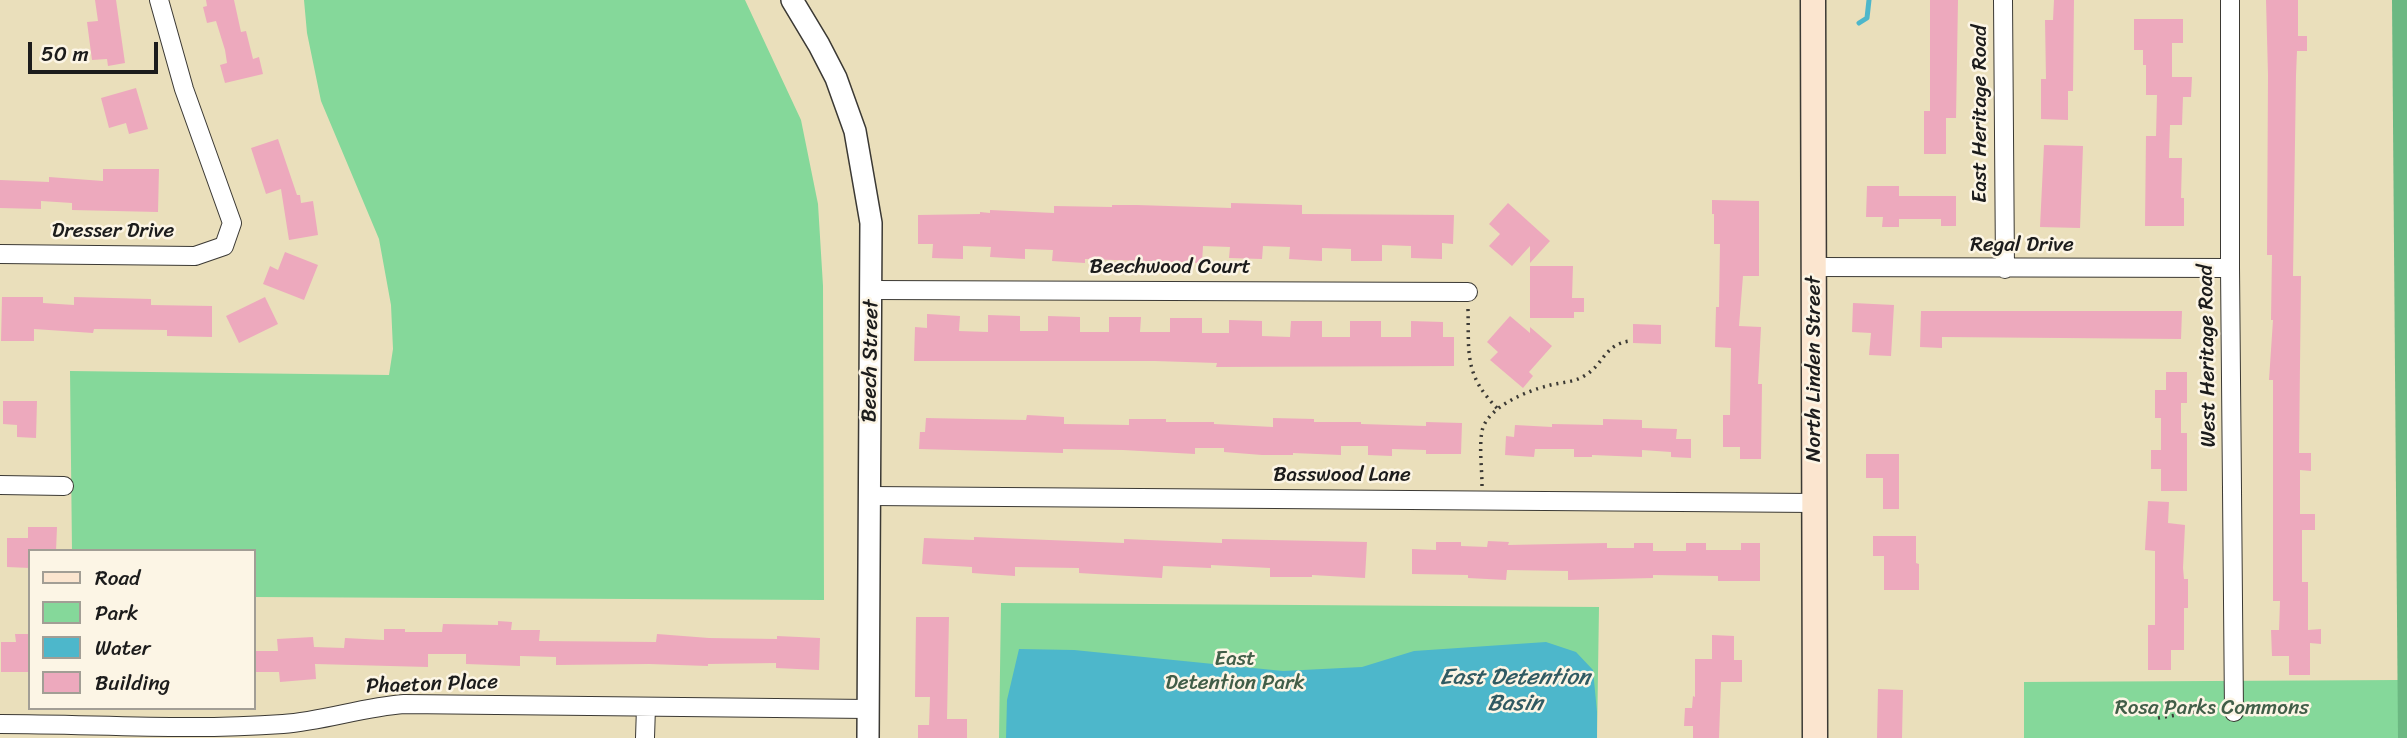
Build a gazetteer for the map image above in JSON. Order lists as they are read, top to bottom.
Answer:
{
  "streets": {
    "main road": ["North Linden Street"],
    "street": [
      "East Heritage Road",
      "Dresser Drive",
      "Regal Drive",
      "Beechwood Court",
      "West Heritage Road",
      "Beech Street",
      "Basswood Lane",
      "Phaeton Place"
    ]
  },
  "crossings": [
    ["East Heritage Road", "Regal Drive"],
    ["Regal Drive", "West Heritage Road"],
    ["Regal Drive", "North Linden Street"],
    ["Beechwood Court", "Beech Street"],
    ["Beech Street", "Basswood Lane"],
    ["Beech Street", "Phaeton Place"],
    ["North Linden Street", "Basswood Lane"]
  ],
  "water": ["East Detention Basin"],
  "parks": ["East Detention Park", "Rosa Parks Commons"],
  "legend": [
    "Road",
    "Park",
    "Water",
    "Building"
  ],
  "scale_bar": "50 m"
}
